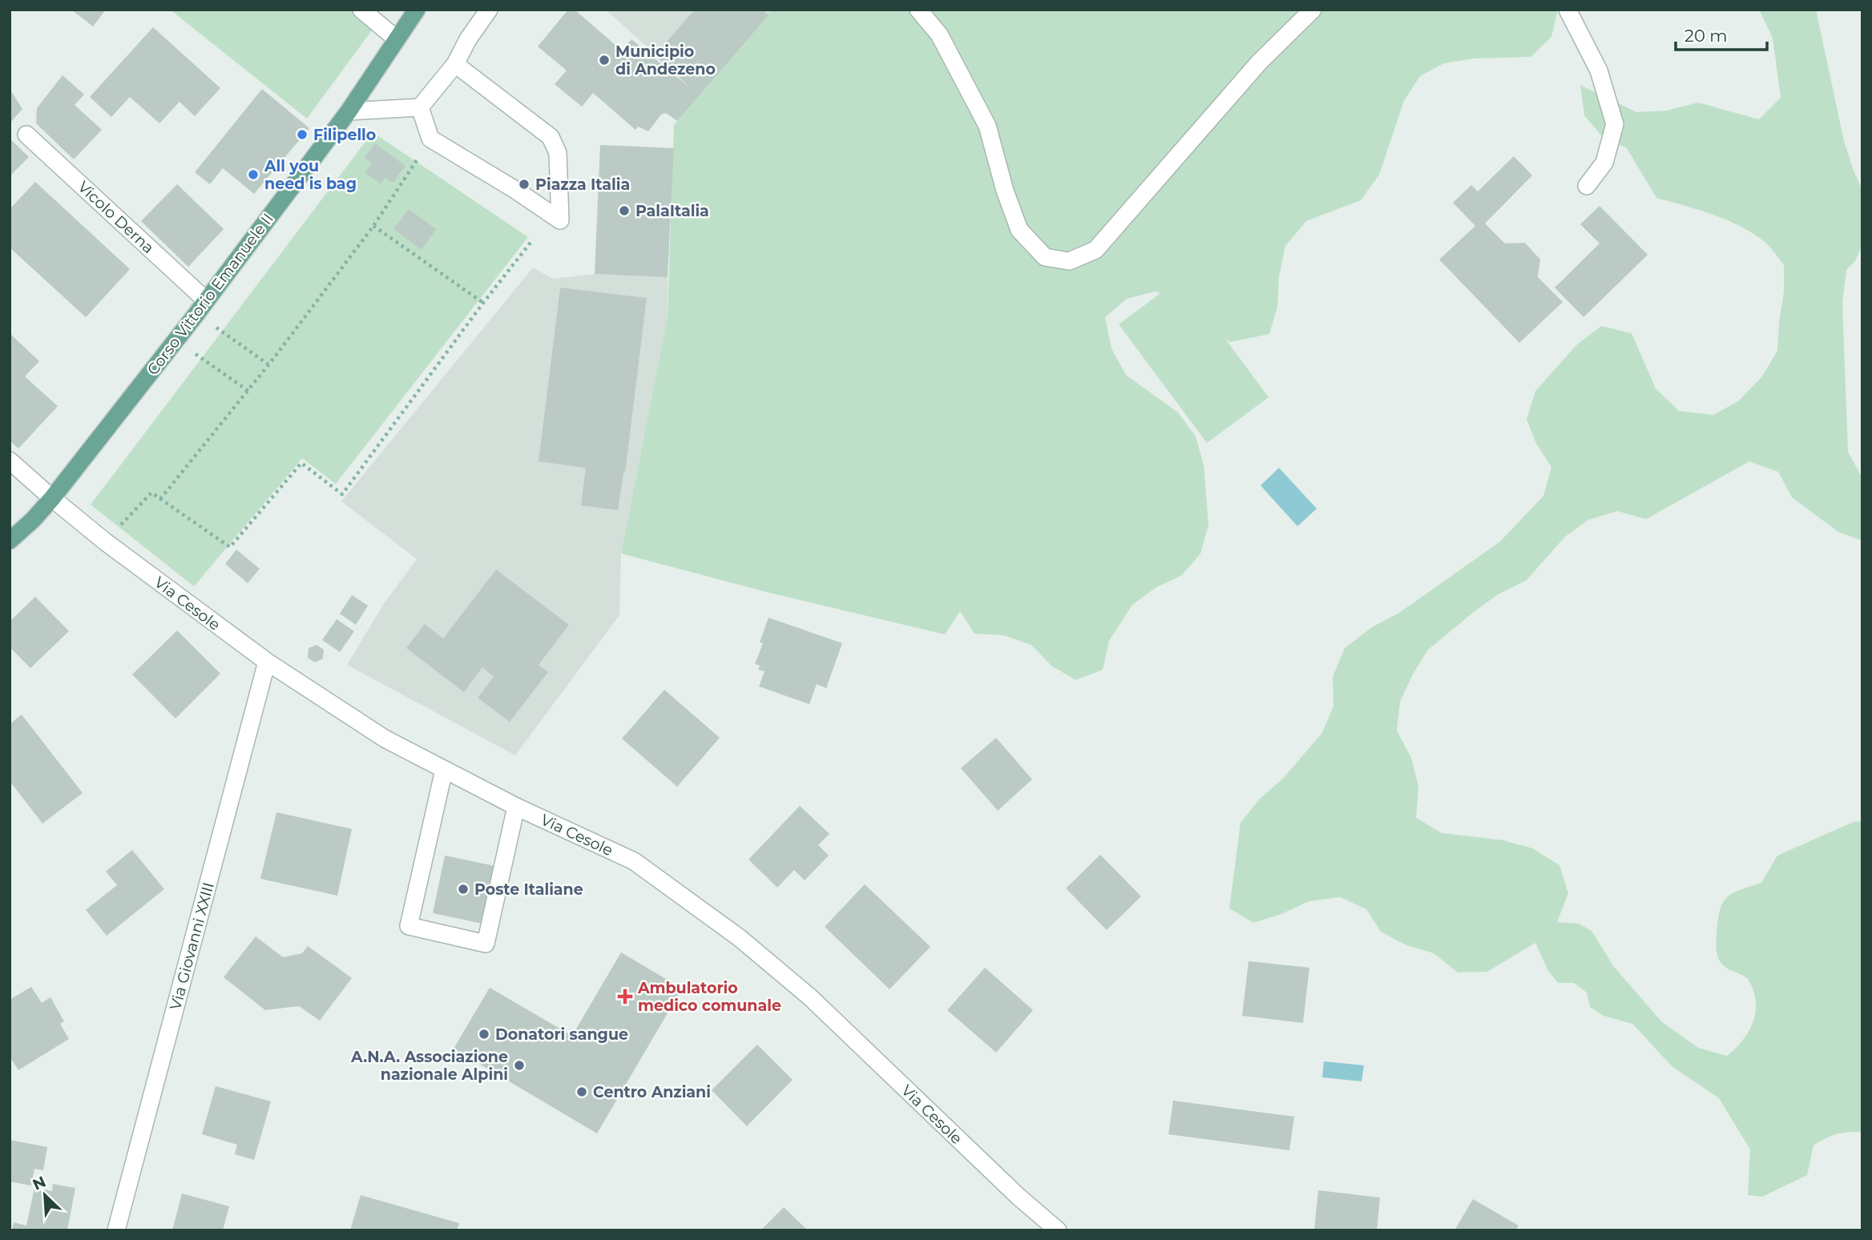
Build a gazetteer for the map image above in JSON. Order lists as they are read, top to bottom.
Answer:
{
  "streets": {
    "main road": ["Corso Vittorio Emanuele II"],
    "street": ["Vicolo Derna", "Via Cesole", "Via Giovanni XXIII"]
  },
  "crossings": [
    ["Vicolo Derna", "Corso Vittorio Emanuele II"],
    ["Corso Vittorio Emanuele II", "Via Cesole"],
    ["Via Cesole", "Via Giovanni XXIII"]
  ],
  "places": {
    "other": [
      "Municipio di Andezeno",
      "Filipello",
      "All you need is bag",
      "Piazza Italia",
      "PalaItalia",
      "Poste Italiane",
      "Donatori sangue",
      "A.N.A. Associazione nazionale Alpini",
      "Centro Anziani"
    ],
    "health": ["Ambulatorio medico comunale"]
  },
  "scale_bar": "20 m",
  "north": "top left"
}
